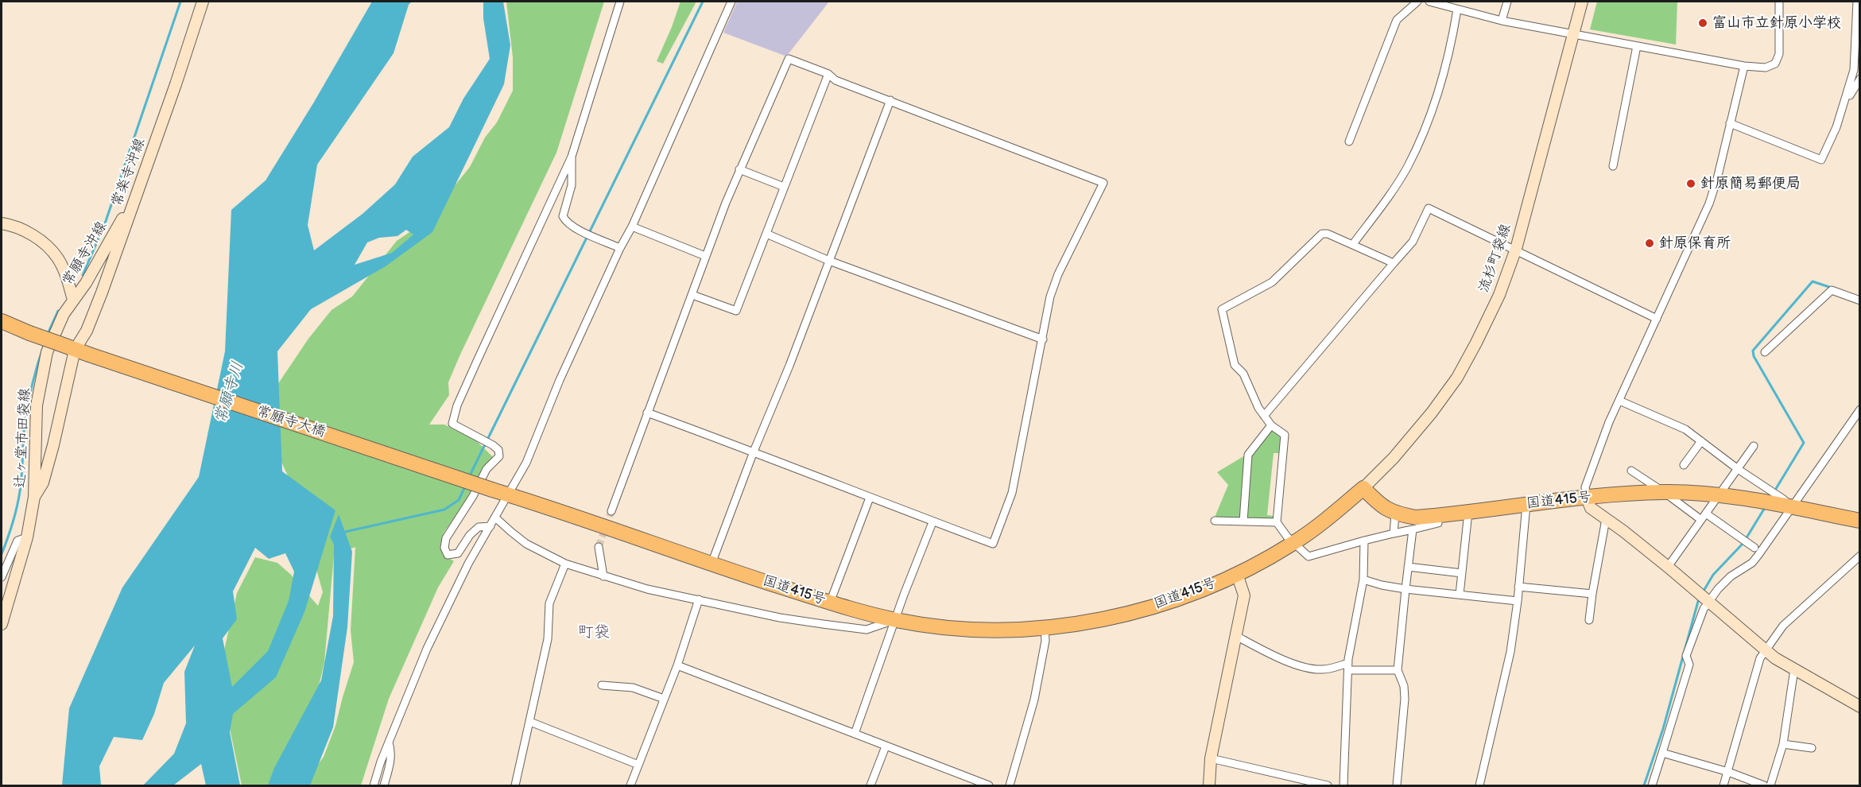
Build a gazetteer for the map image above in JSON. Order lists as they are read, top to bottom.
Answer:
{
  "streets": {
    "highway": ["常願寺大橋", "国道415号"],
    "main road": [
      "常楽寺沖線",
      "常願寺沖線",
      "流杉町袋線",
      "辻ヶ堂市田袋線"
    ]
  },
  "crossings": [
    ["常楽寺沖線", "常願寺沖線"],
    ["常楽寺沖線", "常願寺大橋"],
    ["常楽寺沖線", "辻ヶ堂市田袋線"],
    ["常願寺沖線", "辻ヶ堂市田袋線"],
    ["流杉町袋線", "国道415号"],
    ["常願寺大橋", "辻ヶ堂市田袋線"],
    ["常願寺大橋", "国道415号"]
  ],
  "districts": ["町袋"],
  "water": ["常願寺川"],
  "places": ["富山市立針原小学校", "針原簡易郵便局", "針原保育所"]
}
